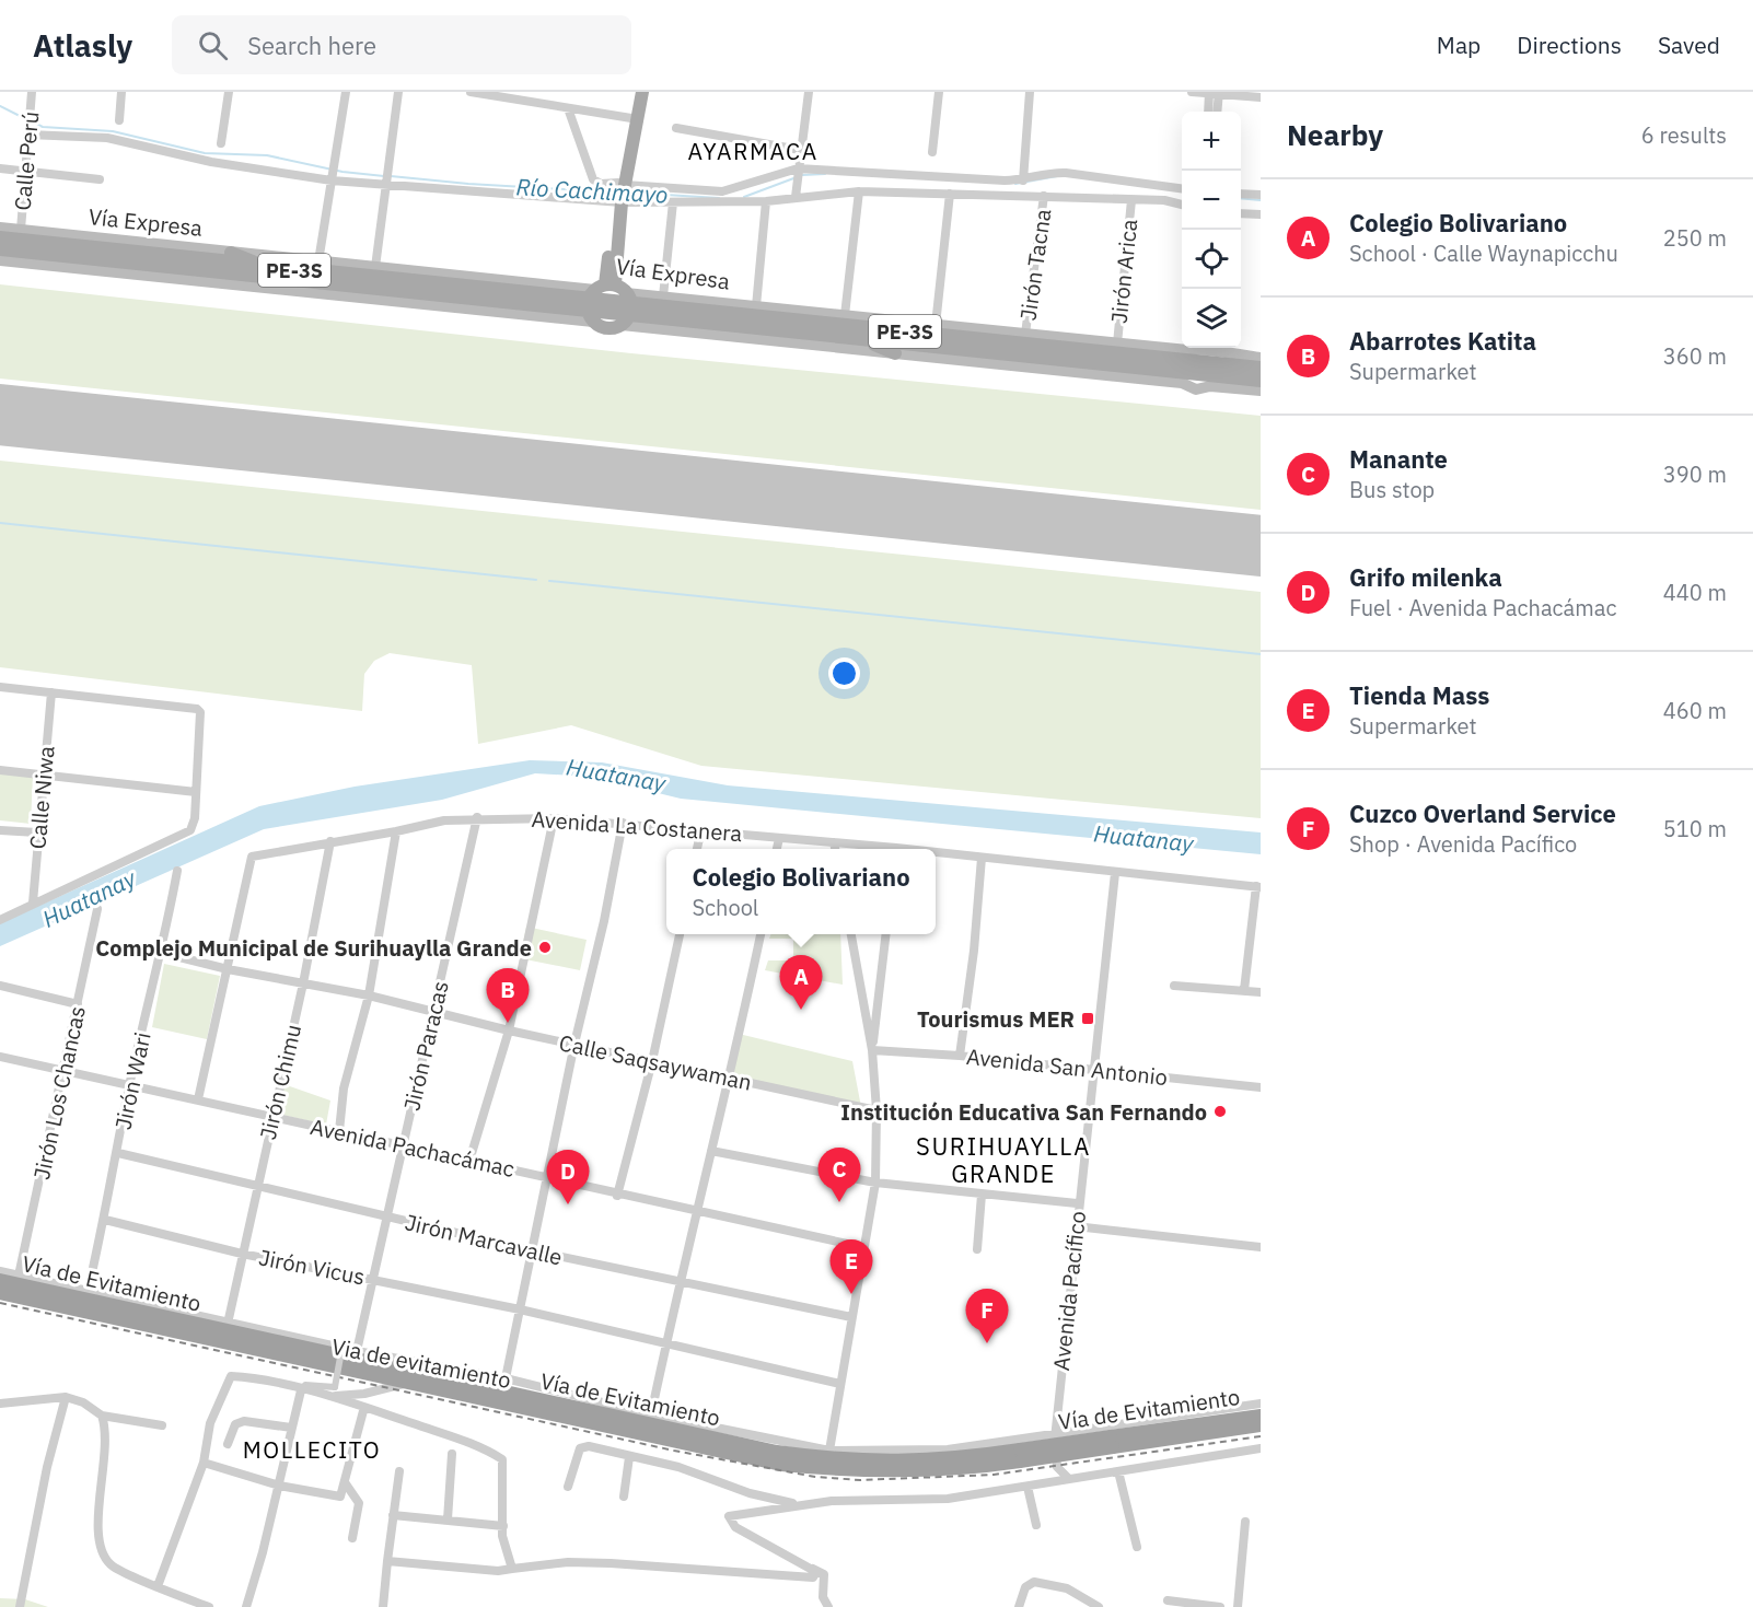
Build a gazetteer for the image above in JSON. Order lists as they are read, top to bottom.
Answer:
{
  "streets": {
    "highway": ["Vía de Evitamiento"],
    "main road": ["Vía Expresa", "PE-3S"],
    "street": [
      "Calle Perú",
      "Jirón Tacna",
      "Jirón Arica",
      "Calle Niwa",
      "Avenida La Costanera",
      "Jirón Paracas",
      "Calle Saqsaywaman",
      "Avenida San Antonio",
      "Jirón Wari",
      "Jirón Chimu",
      "Jirón Los Chancas",
      "Avenida Pachacámac",
      "Jirón Marcavalle",
      "Jirón Vicus",
      "Avenida Pacífico",
      "Via de evitamiento"
    ]
  },
  "crossings": [
    ["Calle Perú", "Vía Expresa"],
    ["Vía Expresa", "Jirón Tacna"],
    ["Vía Expresa", "Jirón Arica"],
    ["Avenida La Costanera", "Jirón Paracas"],
    ["Avenida La Costanera", "Calle Saqsaywaman"],
    ["Avenida La Costanera", "Jirón Chimu"],
    ["Avenida La Costanera", "Avenida Pacífico"],
    ["Jirón Paracas", "Calle Saqsaywaman"],
    ["Jirón Paracas", "Avenida Pachacámac"],
    ["Jirón Paracas", "Jirón Marcavalle"],
    ["Jirón Paracas", "Jirón Vicus"],
    ["Jirón Paracas", "Via de evitamiento"],
    ["Calle Saqsaywaman", "Jirón Wari"],
    ["Calle Saqsaywaman", "Jirón Chimu"],
    ["Avenida San Antonio", "Avenida Pacífico"],
    ["Jirón Wari", "Avenida Pachacámac"],
    ["Jirón Wari", "Jirón Marcavalle"],
    ["Jirón Wari", "Jirón Vicus"],
    ["Jirón Wari", "Via de evitamiento"],
    ["Jirón Chimu", "Avenida Pachacámac"],
    ["Jirón Chimu", "Jirón Marcavalle"],
    ["Jirón Chimu", "Jirón Vicus"],
    ["Jirón Chimu", "Via de evitamiento"],
    ["Jirón Los Chancas", "Avenida Pachacámac"],
    ["Jirón Los Chancas", "Via de evitamiento"],
    ["Avenida Pacífico", "Via de evitamiento"]
  ],
  "districts": ["AYARMACA", "SURIHUAYLLA GRANDE", "MOLLECITO"],
  "water": ["Río Cachimayo", "Huatanay"],
  "places": {
    "other": ["Complejo Municipal de Surihuaylla Grande", "Institución Educativa San Fernando"],
    "transit": ["Tourismus MER"]
  },
  "page": {
    "header": "Atlasly",
    "search": "Search here",
    "nav": ["Map", "Directions", "Saved"],
    "heading": ["Nearby", "6 results"],
    "map_buttons": ["+", "−"],
    "list": [
      {
        "mark": "A",
        "name": "Colegio Bolivariano",
        "note": "School · Calle Waynapicchu",
        "value": "250 m"
      },
      {
        "mark": "B",
        "name": "Abarrotes Katita",
        "note": "Supermarket",
        "value": "360 m"
      },
      {
        "mark": "C",
        "name": "Manante",
        "note": "Bus stop",
        "value": "390 m"
      },
      {
        "mark": "D",
        "name": "Grifo milenka",
        "note": "Fuel · Avenida Pachacámac",
        "value": "440 m"
      },
      {
        "mark": "E",
        "name": "Tienda Mass",
        "note": "Supermarket",
        "value": "460 m"
      },
      {
        "mark": "F",
        "name": "Cuzco Overland Service",
        "note": "Shop · Avenida Pacífico",
        "value": "510 m"
      }
    ],
    "popup": ["Colegio Bolivariano", "School"],
    "pins": [
      "A",
      "B",
      "C",
      "D",
      "E",
      "F"
    ]
  }
}
